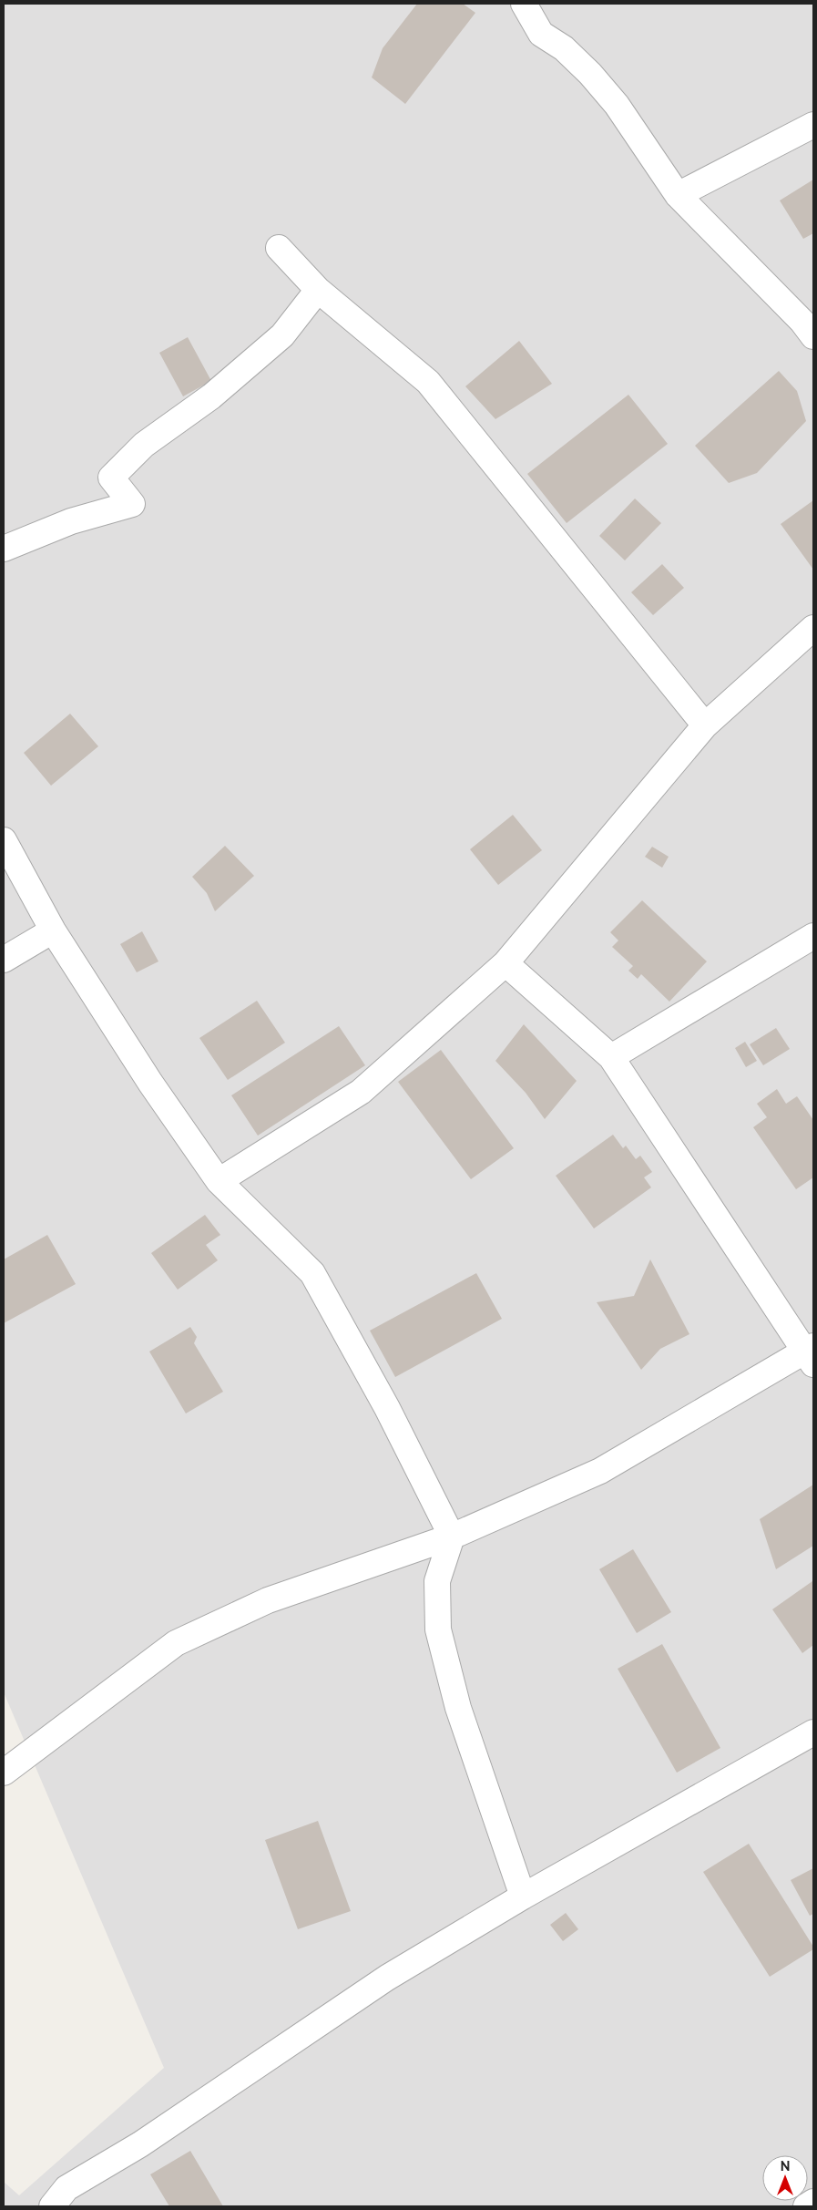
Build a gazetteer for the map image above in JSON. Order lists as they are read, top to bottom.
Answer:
{
  "north": "top"
}
